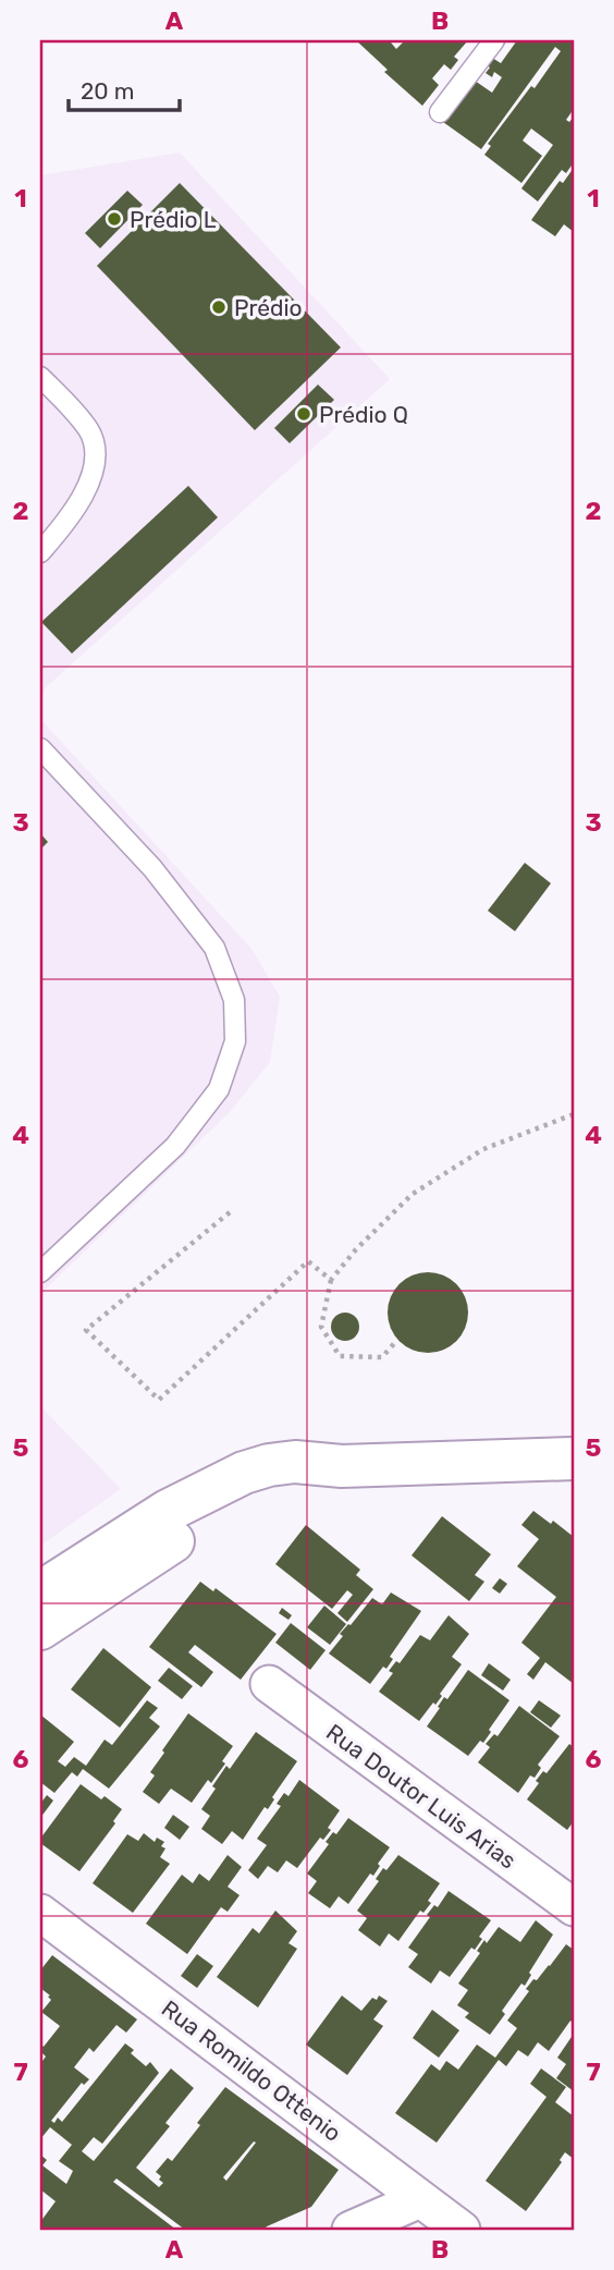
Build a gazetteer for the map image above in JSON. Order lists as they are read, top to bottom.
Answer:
{
  "streets": {
    "street": ["Rua Doutor Luis Arias", "Rua Romildo Ottenio"]
  },
  "places": ["Prédio L", "Prédio", "Prédio Q"],
  "scale_bar": "20 m",
  "grid": {
    "columns": ["A", "B"],
    "rows": [
      "1",
      "2",
      "3",
      "4",
      "5",
      "6",
      "7"
    ]
  }
}
